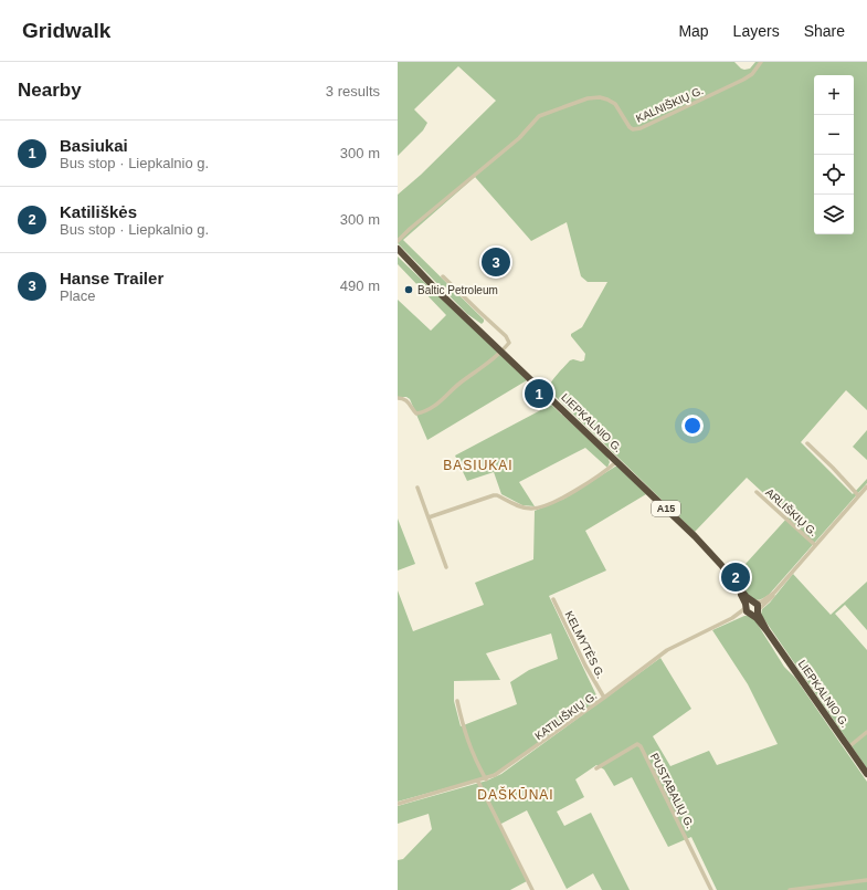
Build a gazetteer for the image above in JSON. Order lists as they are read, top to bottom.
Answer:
{
  "streets": {
    "highway": ["LIEPKALNIO G.", "A15"],
    "street": [
      "KALNIŠKIŲ G.",
      "ARLIŠKIŲ G.",
      "KELMYTĖS G.",
      "KATILIŠKIŲ G.",
      "PUSTABALIŲ G."
    ]
  },
  "crossings": [
    ["LIEPKALNIO G.", "A15"],
    ["LIEPKALNIO G.", "KATILIŠKIŲ G."],
    ["ARLIŠKIŲ G.", "KATILIŠKIŲ G."],
    ["KELMYTĖS G.", "KATILIŠKIŲ G."]
  ],
  "districts": ["BASIUKAI", "DAŠKŪNAI"],
  "places": ["Baltic Petroleum"],
  "page": {
    "header": "Gridwalk",
    "nav": ["Map", "Layers", "Share"],
    "heading": ["Nearby", "3 results"],
    "map_buttons": ["+", "−"],
    "list": [
      {
        "mark": "1",
        "name": "Basiukai",
        "note": "Bus stop · Liepkalnio g.",
        "value": "300 m"
      },
      {
        "mark": "2",
        "name": "Katiliškės",
        "note": "Bus stop · Liepkalnio g.",
        "value": "300 m"
      },
      {
        "mark": "3",
        "name": "Hanse Trailer",
        "note": "Place",
        "value": "490 m"
      }
    ],
    "pins": ["3", "1", "2"]
  }
}
